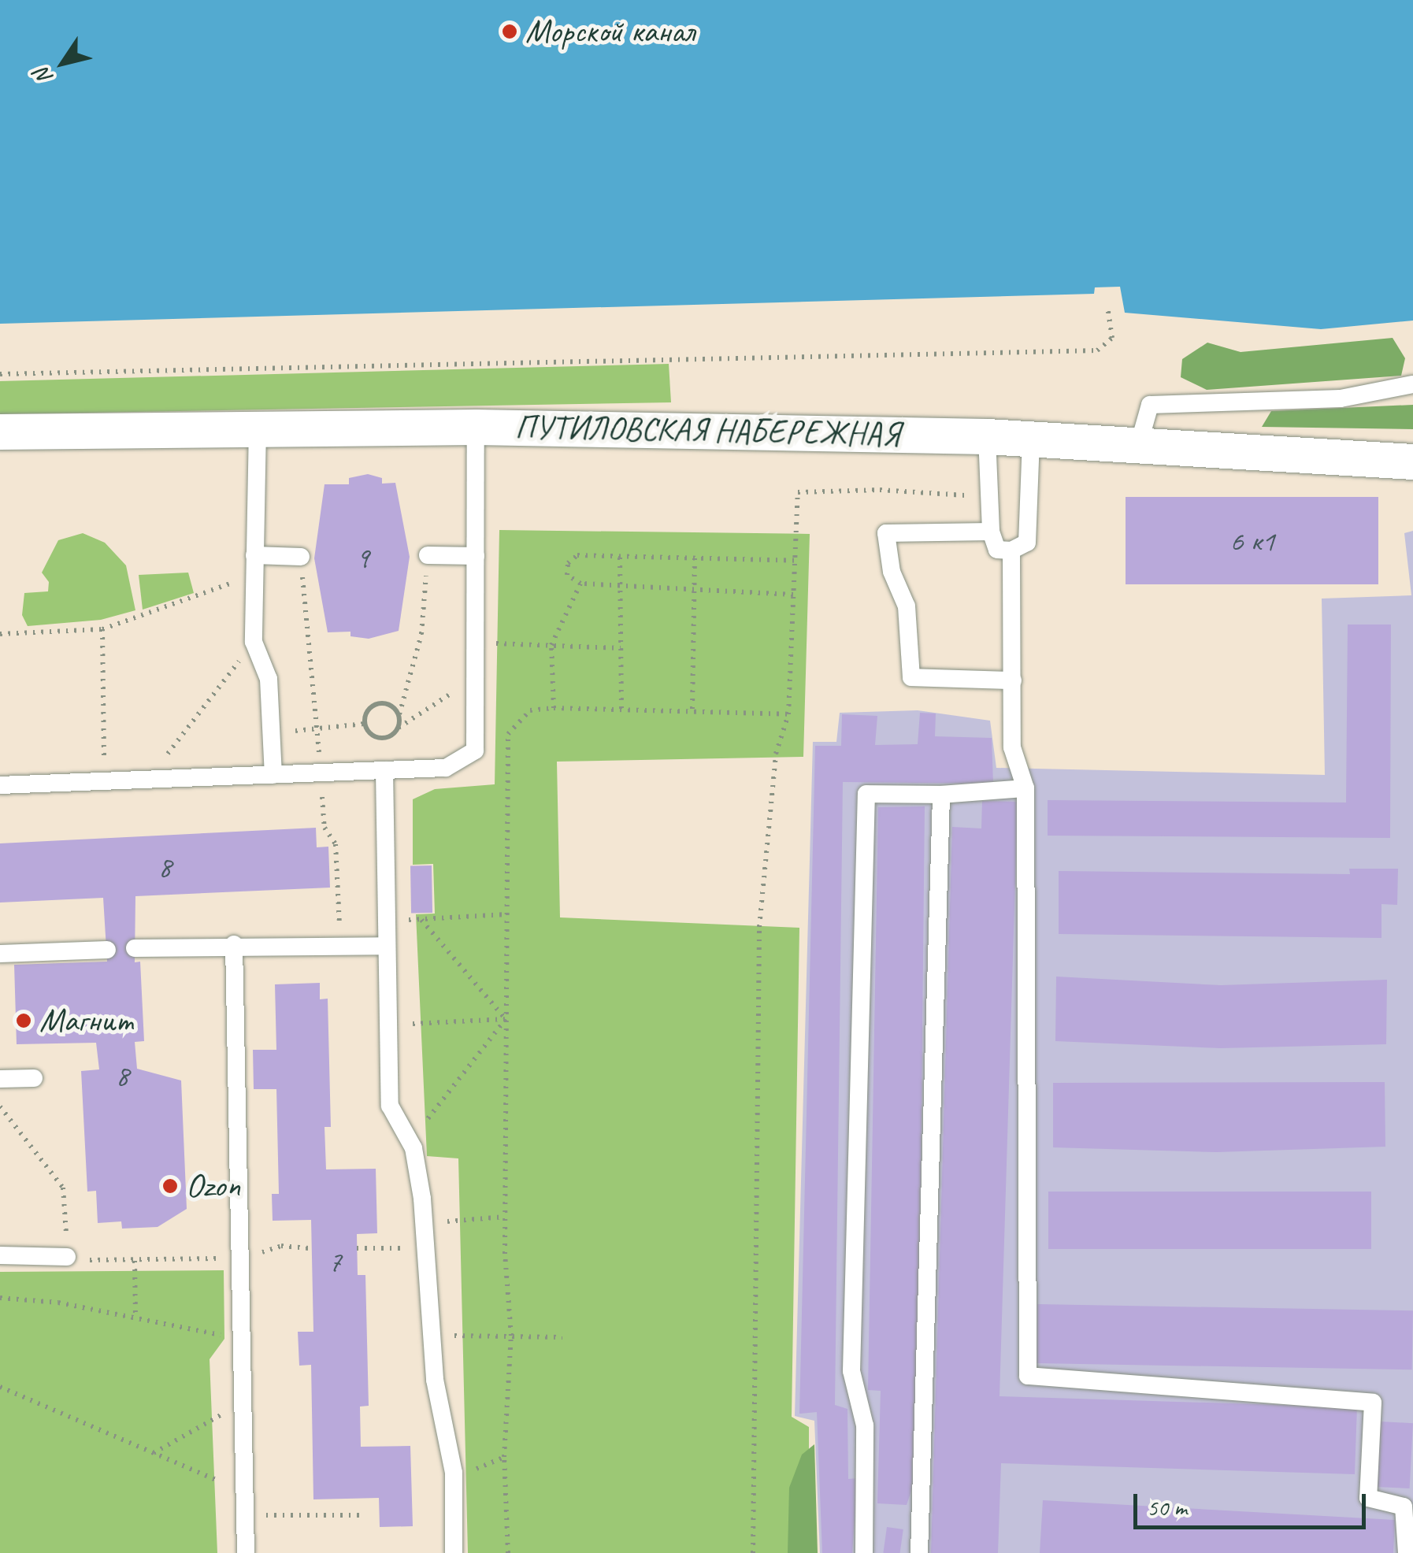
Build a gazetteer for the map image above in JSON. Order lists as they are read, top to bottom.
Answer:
{
  "streets": {
    "street": ["ПУТИЛОВСКАЯ НАБЕРЕЖНАЯ"]
  },
  "places": ["Морской канал", "Магнит", "Ozon"],
  "house_numbers": [
    "6 к1",
    "9",
    "8",
    "8",
    "7"
  ],
  "scale_bar": "50 m",
  "north": "bottom left"
}
